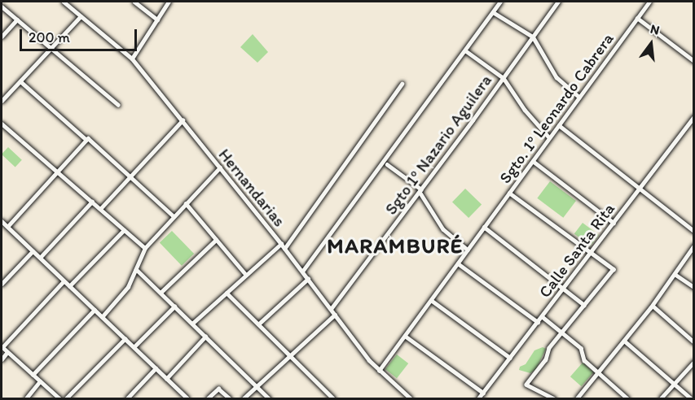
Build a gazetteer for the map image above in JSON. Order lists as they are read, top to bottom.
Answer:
{
  "streets": {
    "street": [
      "Sgto. 1º Leonardo Cabrera",
      "Sgto 1º Nazario Aguilera",
      "Hernandarias",
      "Calle Santa Rita"
    ]
  },
  "crossings": [
    ["Sgto. 1º Leonardo Cabrera", "Hernandarias"],
    ["Sgto 1º Nazario Aguilera", "Hernandarias"]
  ],
  "districts": ["MARAMBURÉ"],
  "scale_bar": "200 m",
  "north": "top"
}
